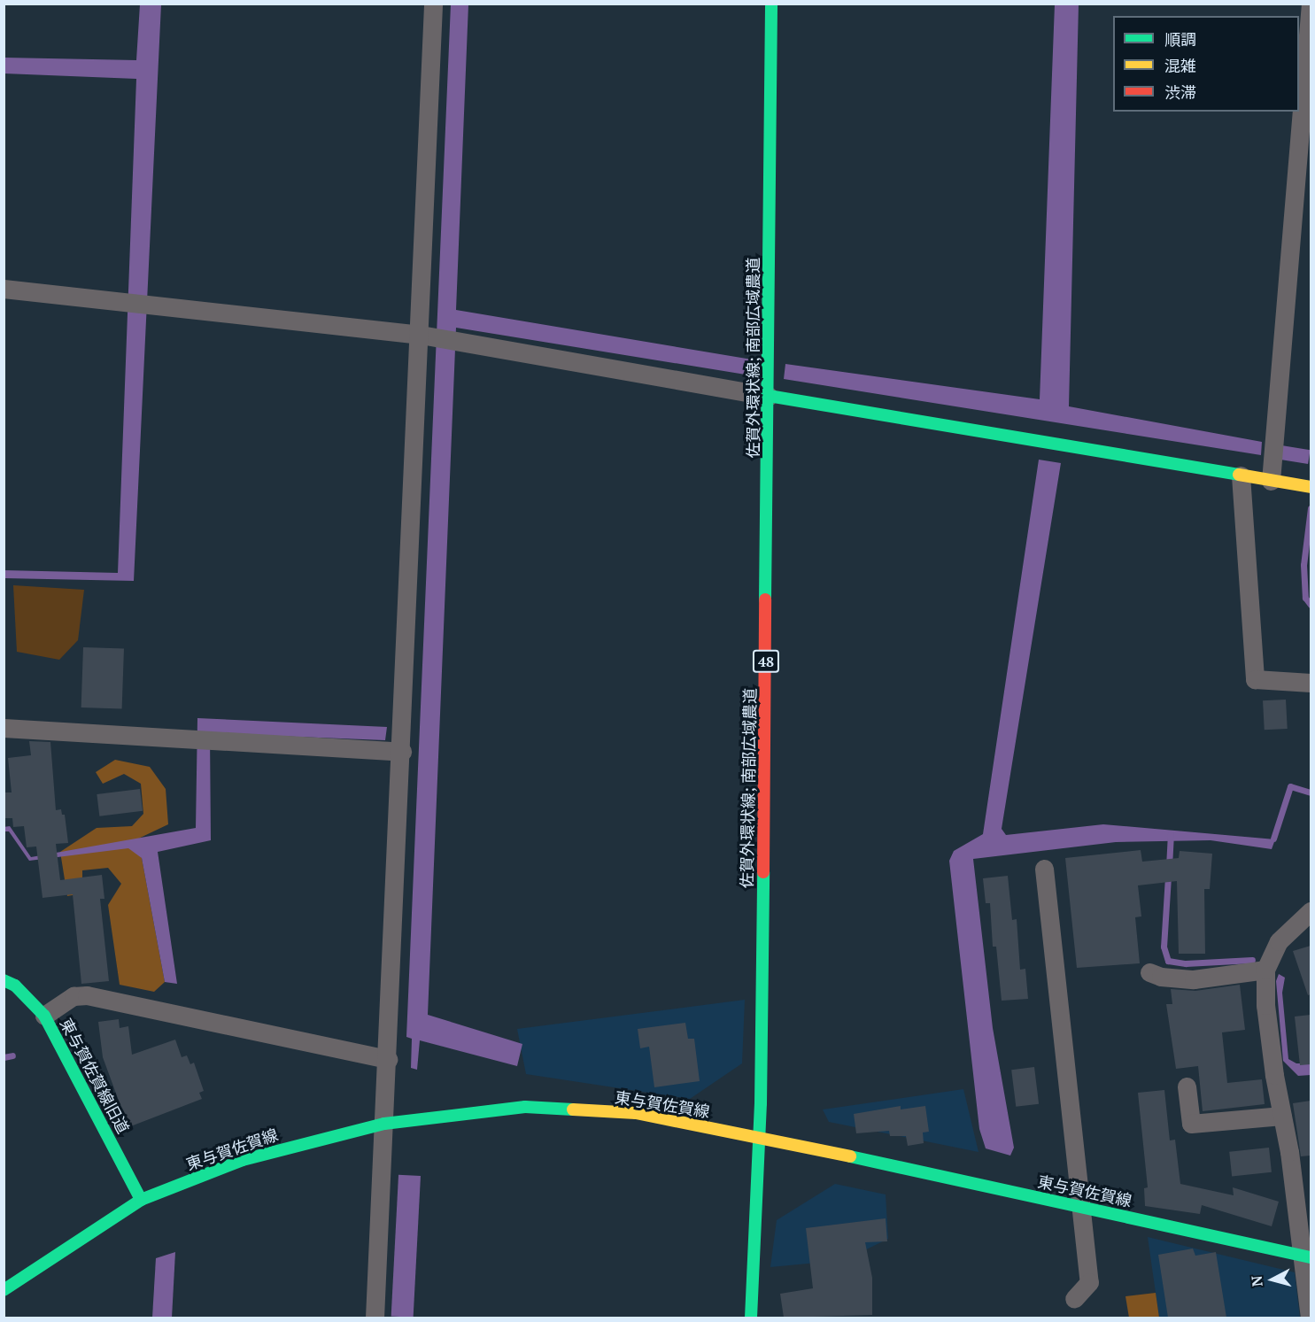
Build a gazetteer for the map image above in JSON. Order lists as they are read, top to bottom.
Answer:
{
  "streets": {
    "main road": [
      "佐賀外環状線; 南部広域農道",
      "48",
      "東与賀佐賀線旧道",
      "東与賀佐賀線"
    ]
  },
  "crossings": [
    ["佐賀外環状線; 南部広域農道", "東与賀佐賀線"],
    ["東与賀佐賀線旧道", "東与賀佐賀線"]
  ],
  "legend": ["順調", "混雑", "渋滞"],
  "north": "left"
}
